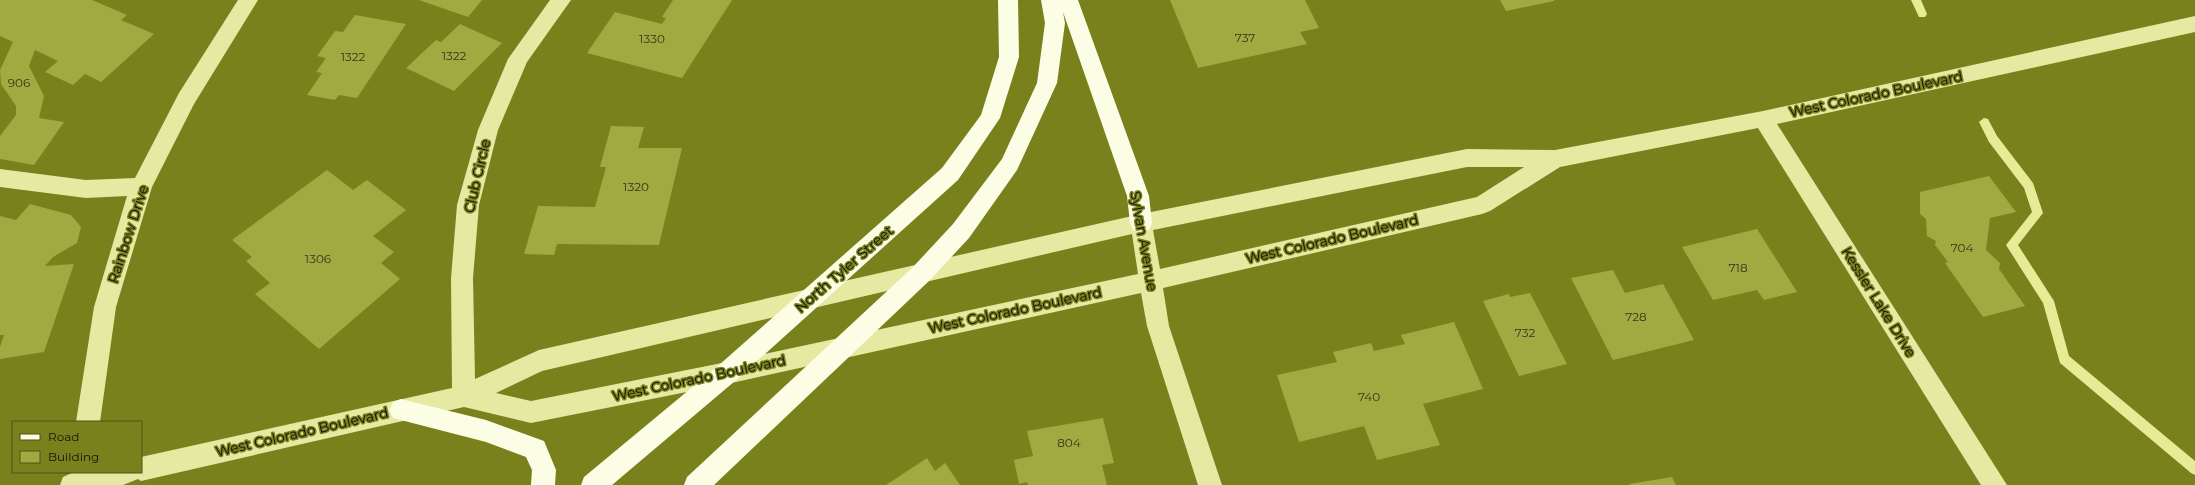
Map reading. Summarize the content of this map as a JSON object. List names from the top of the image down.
{
  "streets": {
    "main road": ["Sylvan Avenue", "North Tyler Street"],
    "street": [
      "West Colorado Boulevard",
      "Club Circle",
      "Rainbow Drive",
      "Kessler Lake Drive"
    ]
  },
  "crossings": [
    ["West Colorado Boulevard", "Club Circle"],
    ["West Colorado Boulevard", "Sylvan Avenue"],
    ["West Colorado Boulevard", "North Tyler Street"],
    ["West Colorado Boulevard", "Kessler Lake Drive"]
  ],
  "house_numbers": [
    "737",
    "1330",
    "1322",
    "1322",
    "906",
    "1320",
    "704",
    "1306",
    "718",
    "728",
    "732",
    "740",
    "804"
  ],
  "legend": ["Road", "Building"]
}
